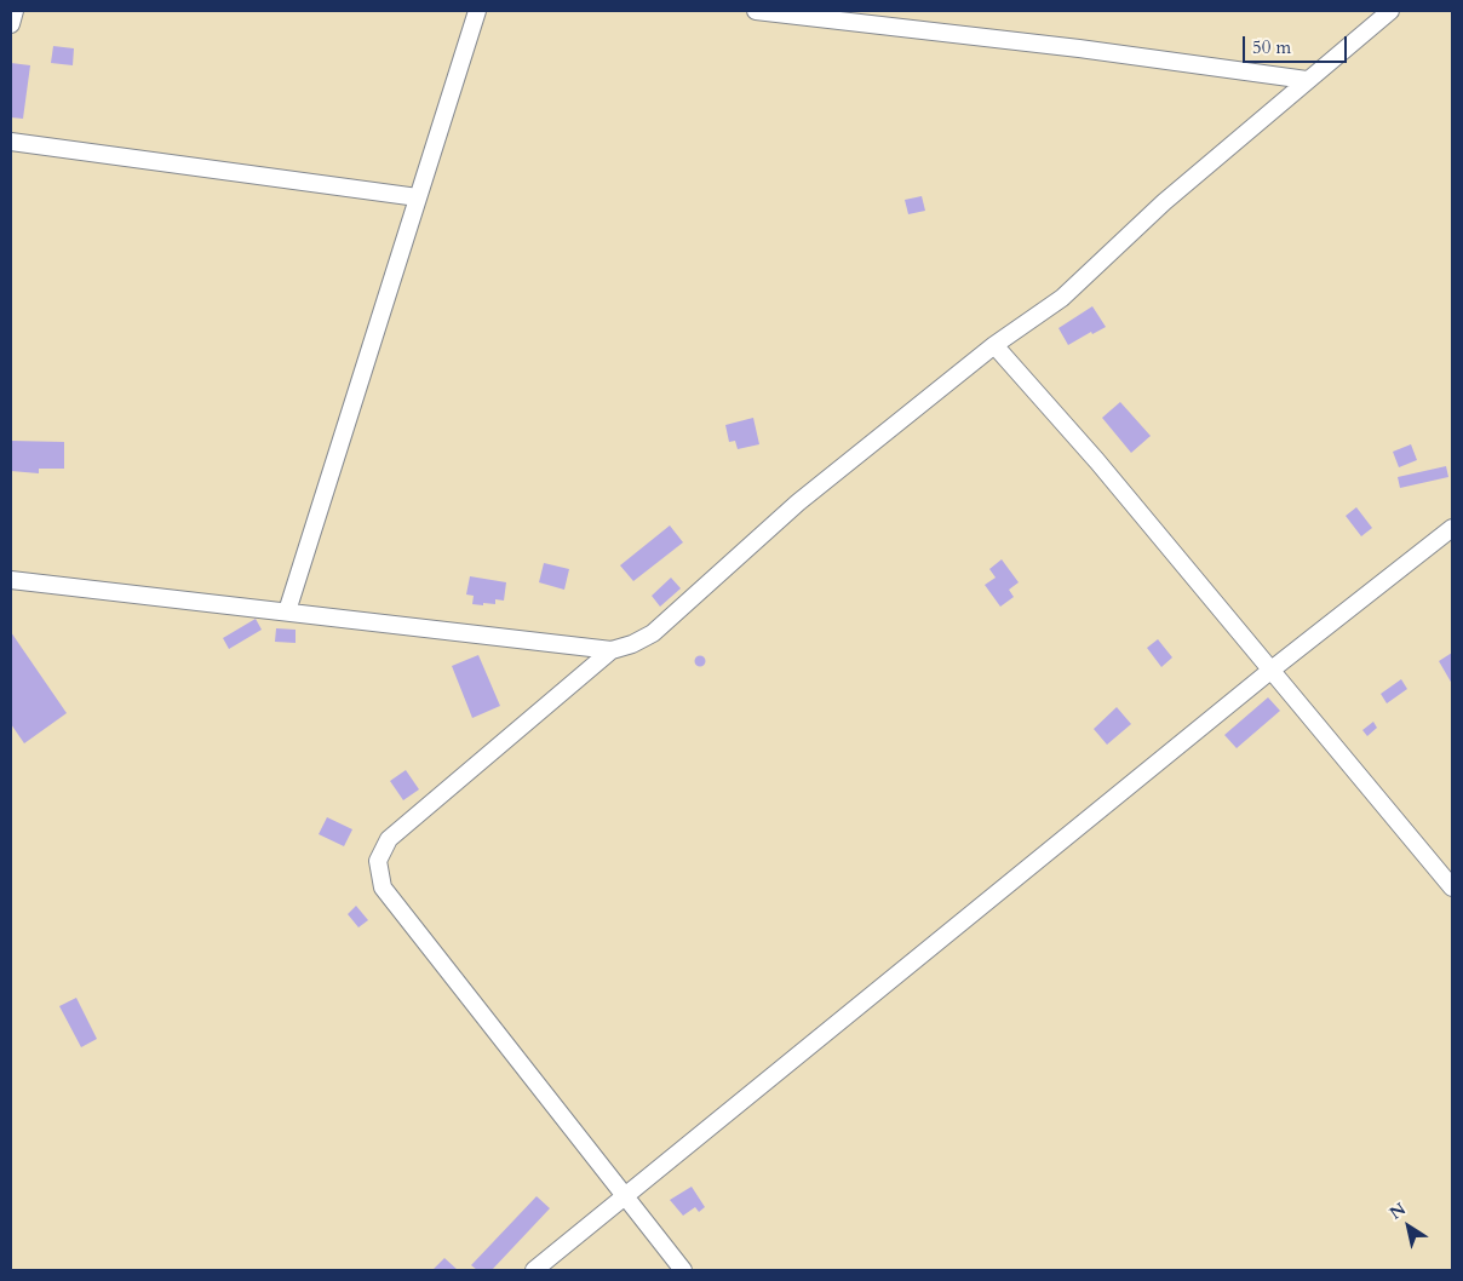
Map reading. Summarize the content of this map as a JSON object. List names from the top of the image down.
{
  "scale_bar": "50 m",
  "north": "top left"
}
